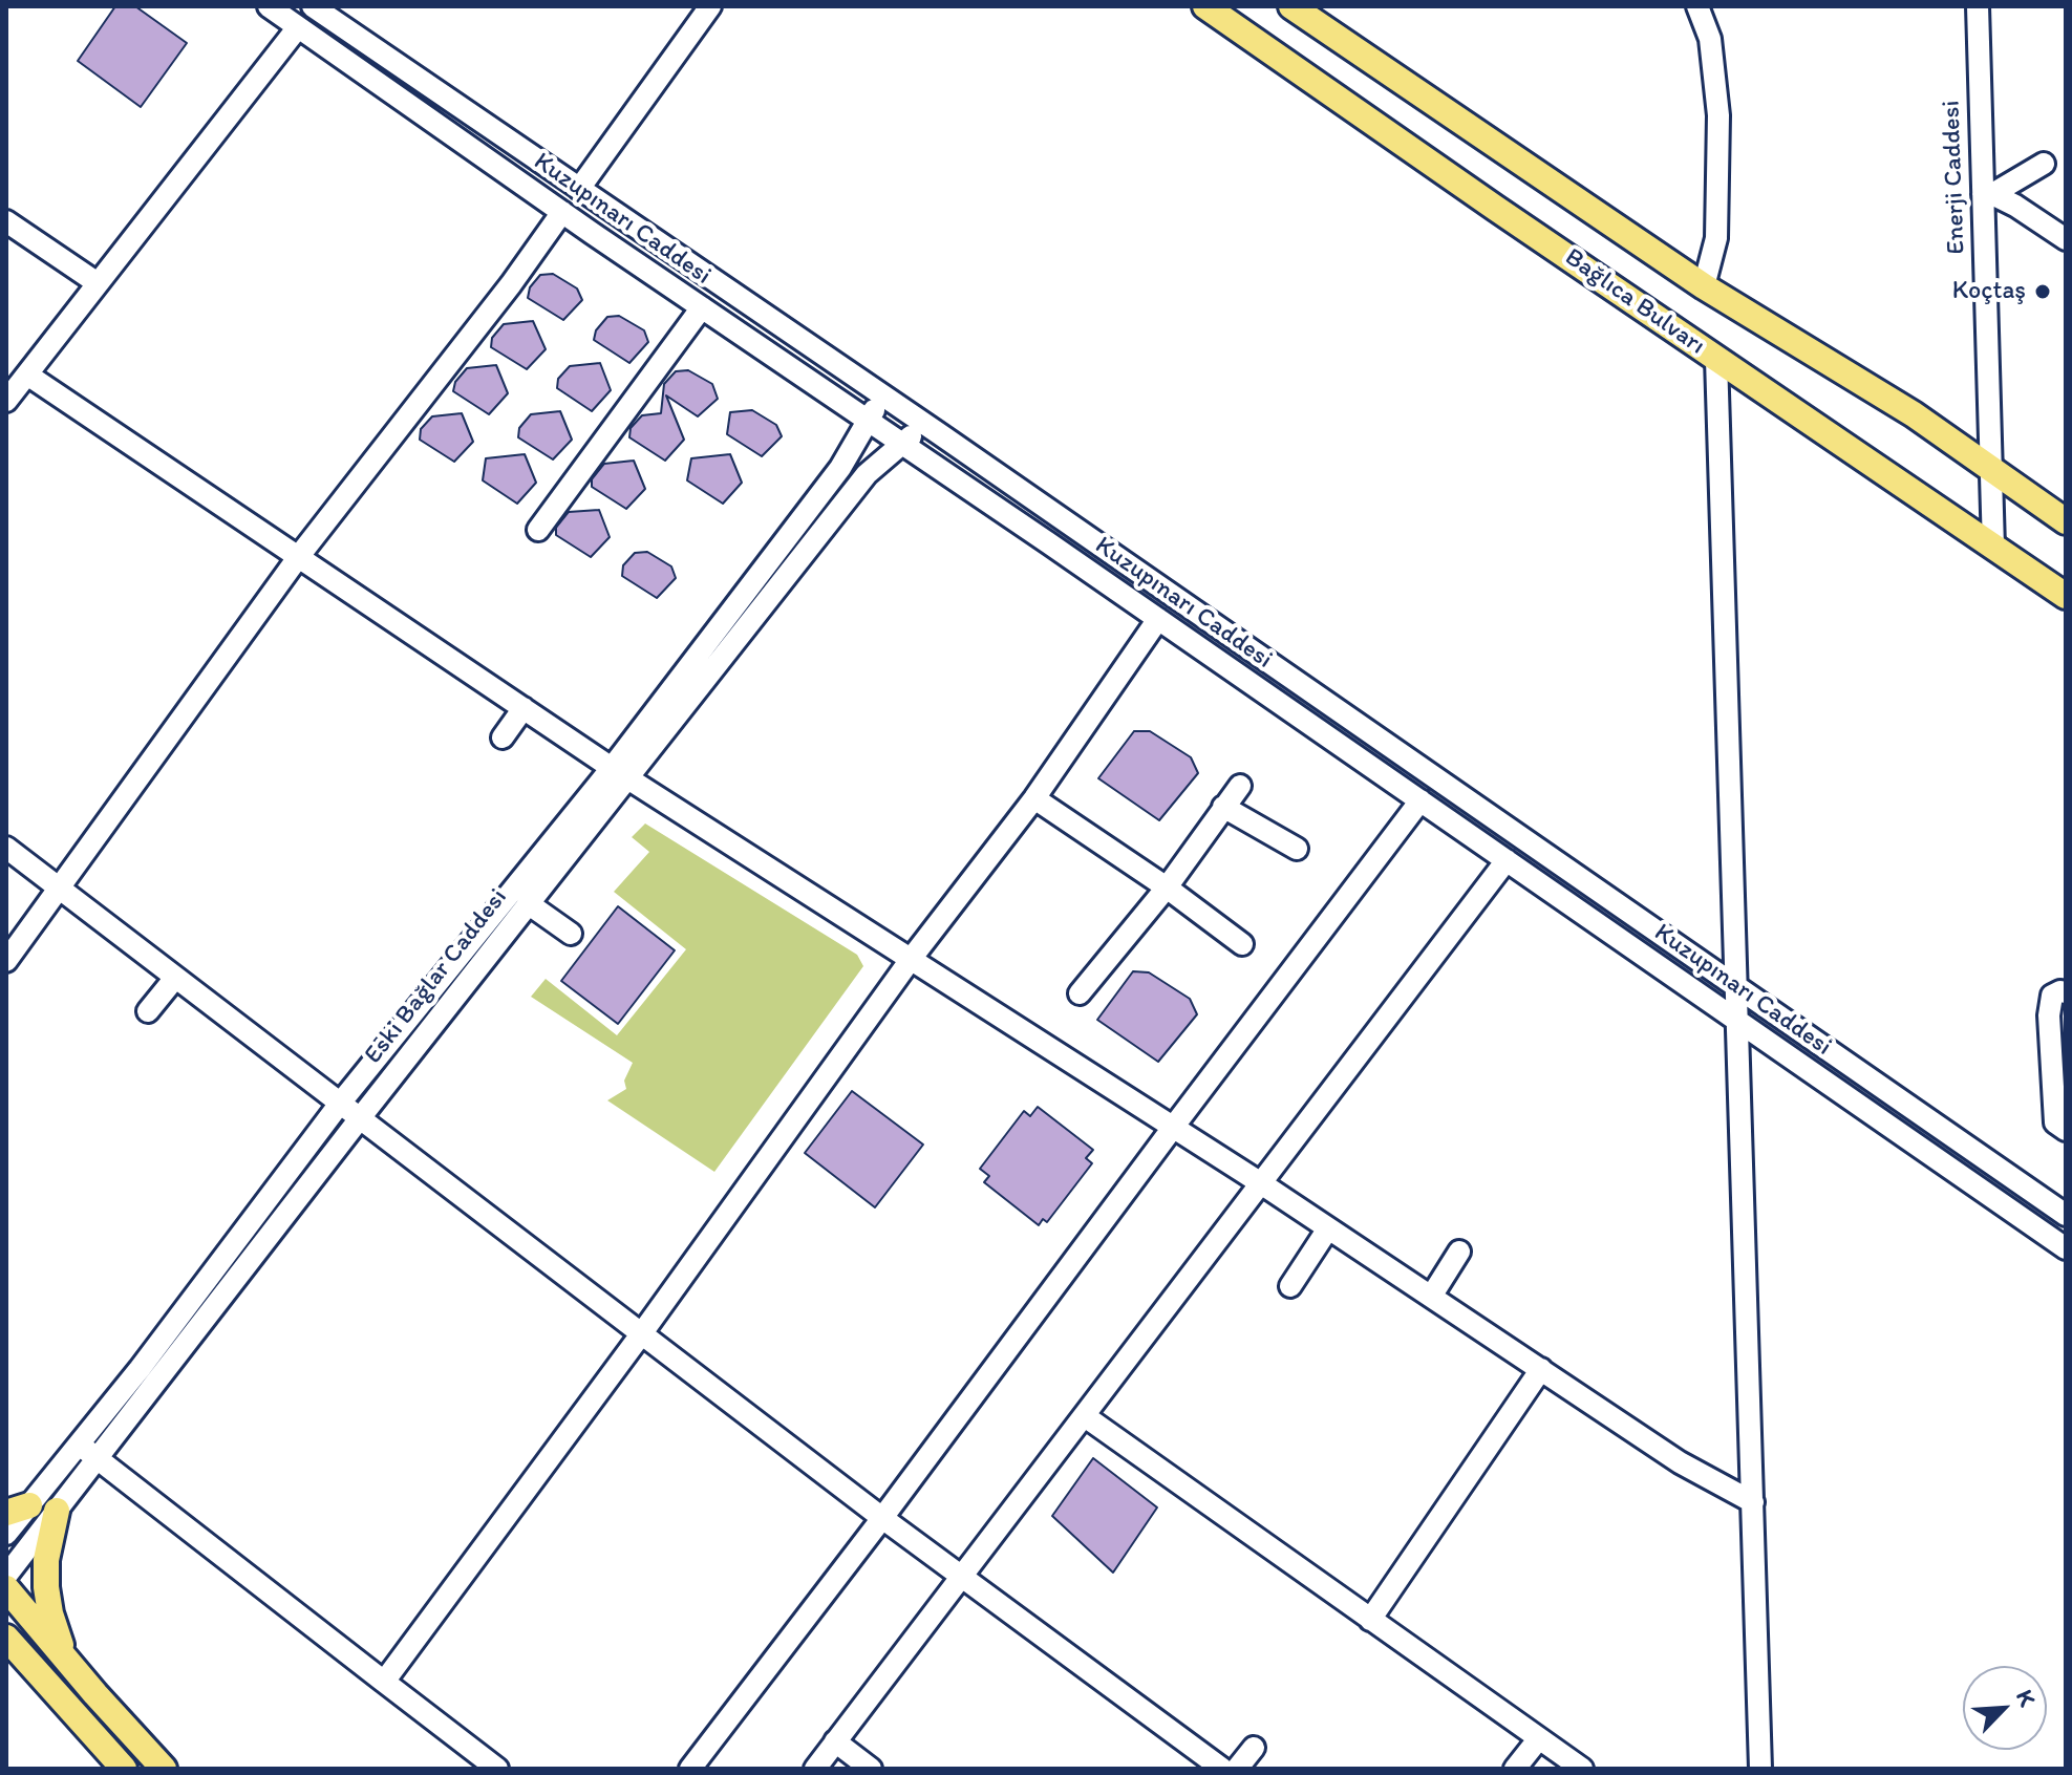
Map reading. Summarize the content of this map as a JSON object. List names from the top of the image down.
{
  "streets": {
    "main road": ["Bağlıca Bulvarı"],
    "street": ["Enerji Caddesi", "Kuzupınarı Caddesi", "Eski Bağlar Caddesi"]
  },
  "crossings": [
    ["Enerji Caddesi", "Bağlıca Bulvarı"],
    ["Kuzupınarı Caddesi", "Eski Bağlar Caddesi"]
  ],
  "places": ["Koçtaş"],
  "north": "top right"
}
